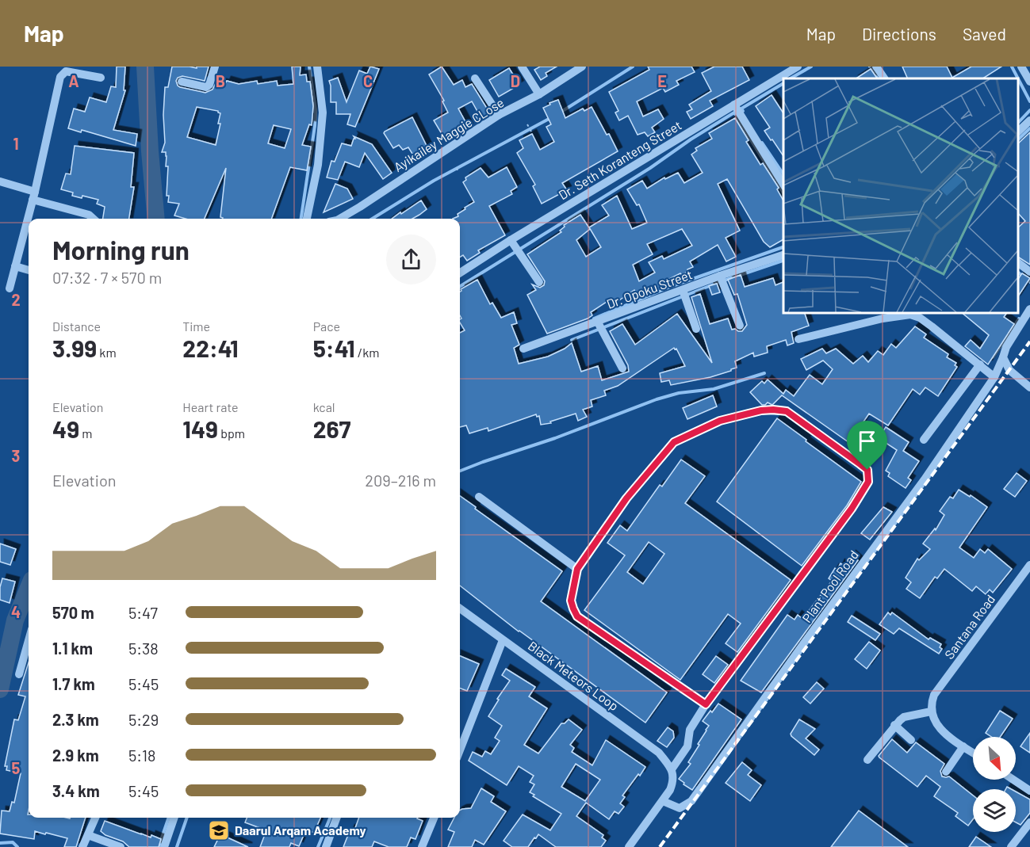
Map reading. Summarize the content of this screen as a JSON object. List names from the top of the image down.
{
  "streets": {
    "street": [
      "Ayikailey Maggie CLose",
      "Dr. Seth Koranteng Street",
      "Dr. Opoku Street",
      "Plant Pool Road",
      "Santana Road",
      "Black Meteors Loop"
    ]
  },
  "places": {
    "school or university": ["Daarul Arqam Academy"]
  },
  "north": "bottom right",
  "page": {
    "header": "Map",
    "nav": ["Map", "Directions", "Saved"],
    "heading": ["Morning run", "07:32 · 7 × 570 m"],
    "stats": [
      ["Distance", "3.99 km"],
      ["Time", "22:41"],
      ["Pace", "5:41 /km"],
      ["Elevation", "49 m"],
      ["Heart rate", "149 bpm"],
      ["kcal", "267"]
    ],
    "chart": ["Elevation", "209–216 m"],
    "list": [
      {
        "name": "570 m",
        "note": "5:47"
      },
      {
        "name": "1.1 km",
        "note": "5:38"
      },
      {
        "name": "1.7 km",
        "note": "5:45"
      },
      {
        "name": "2.3 km",
        "note": "5:29"
      },
      {
        "name": "2.9 km",
        "note": "5:18"
      },
      {
        "name": "3.4 km",
        "note": "5:45"
      }
    ]
  },
  "grid": {
    "columns": [
      "A",
      "B",
      "C",
      "D",
      "E"
    ],
    "rows": [
      "1",
      "2",
      "3",
      "4",
      "5"
    ]
  }
}
